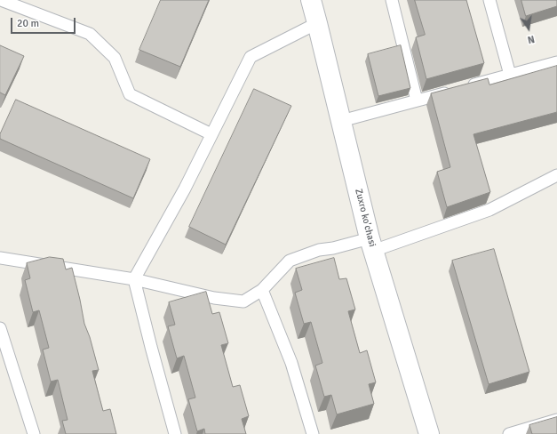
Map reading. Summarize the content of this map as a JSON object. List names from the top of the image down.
{
  "streets": {
    "street": ["Zuxro ko'chasi"]
  },
  "scale_bar": "20 m",
  "north": "bottom"
}
